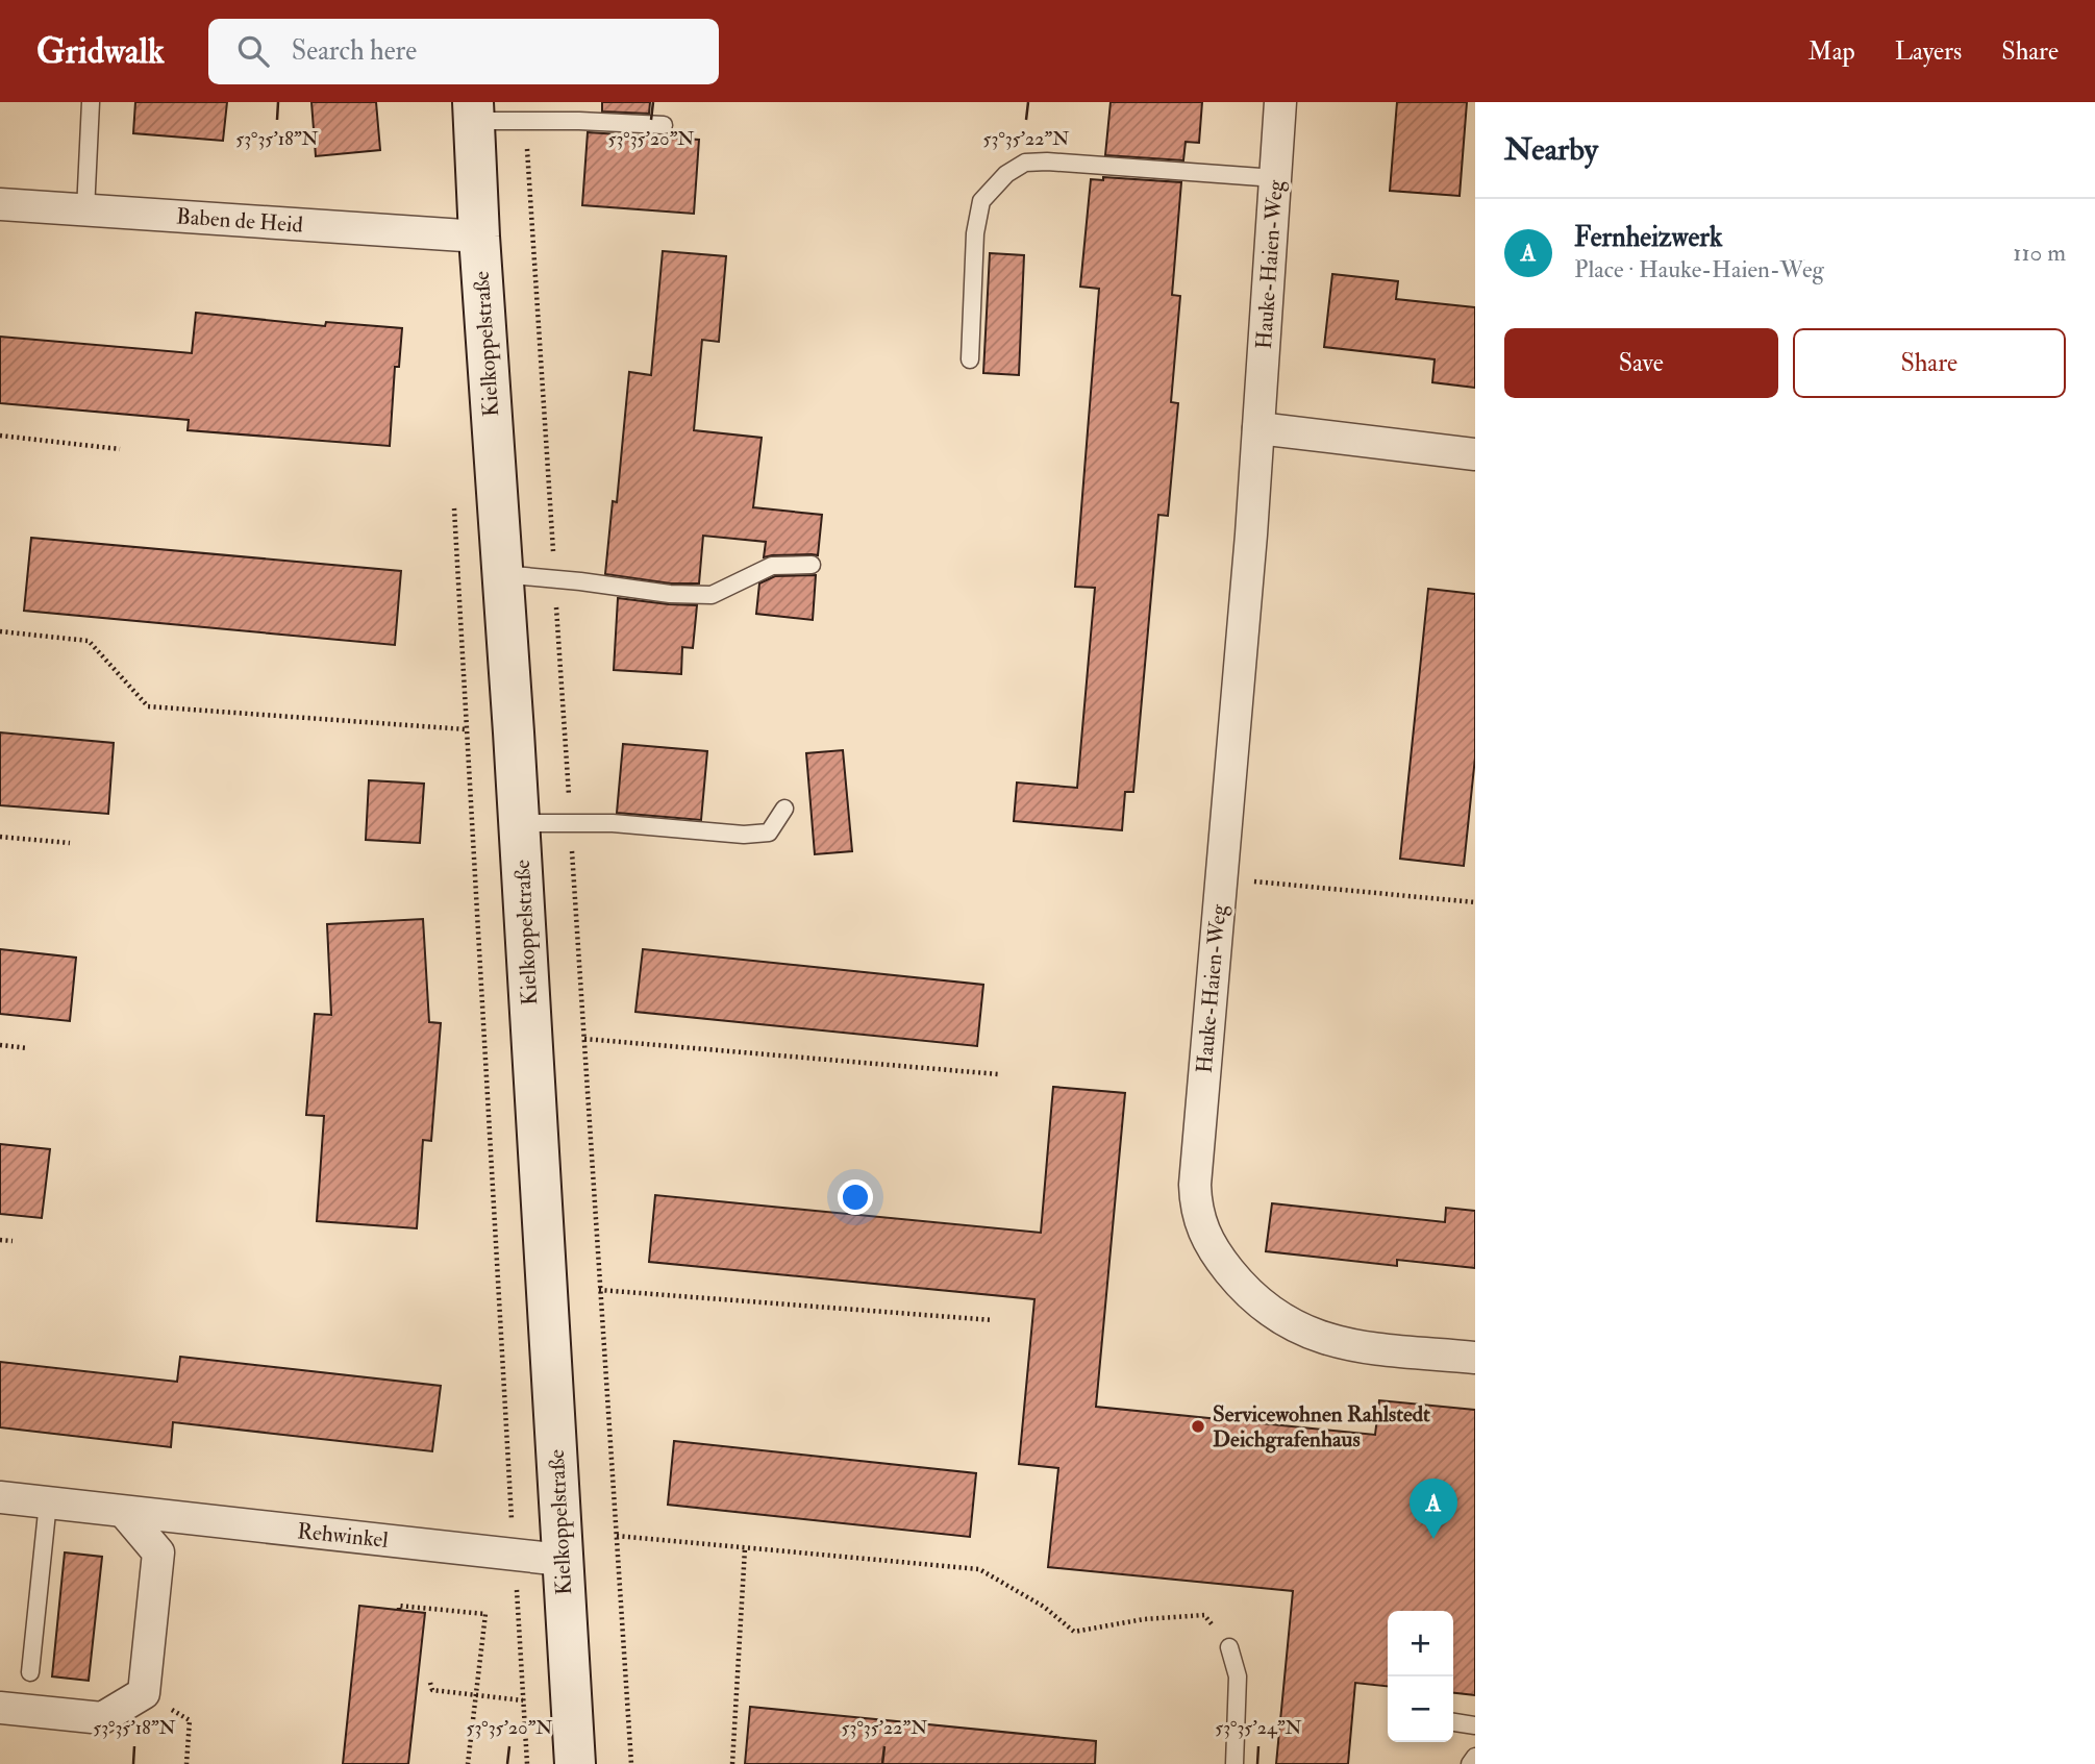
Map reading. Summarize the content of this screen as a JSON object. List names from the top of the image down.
{
  "streets": {
    "street": [
      "Baben de Heid",
      "Hauke-Haien-Weg",
      "Kielkoppelstraße",
      "Rehwinkel"
    ]
  },
  "crossings": [
    ["Baben de Heid", "Kielkoppelstraße"],
    ["Kielkoppelstraße", "Rehwinkel"]
  ],
  "places": ["Servicewohnen Rahlstedt Deichgrafenhaus"],
  "page": {
    "header": "Gridwalk",
    "search": "Search here",
    "nav": ["Map", "Layers", "Share"],
    "heading": "Nearby",
    "list": [
      {
        "mark": "A",
        "name": "Fernheizwerk",
        "note": "Place · Hauke-Haien-Weg",
        "value": "110 m"
      }
    ],
    "buttons": ["Save", "Share"],
    "pins": "A",
    "map_buttons": ["+", "−"]
  },
  "coordinates": [
    "53°35'18\"N",
    "53°35'20\"N",
    "53°35'22\"N",
    "53°35'24\"N"
  ]
}
